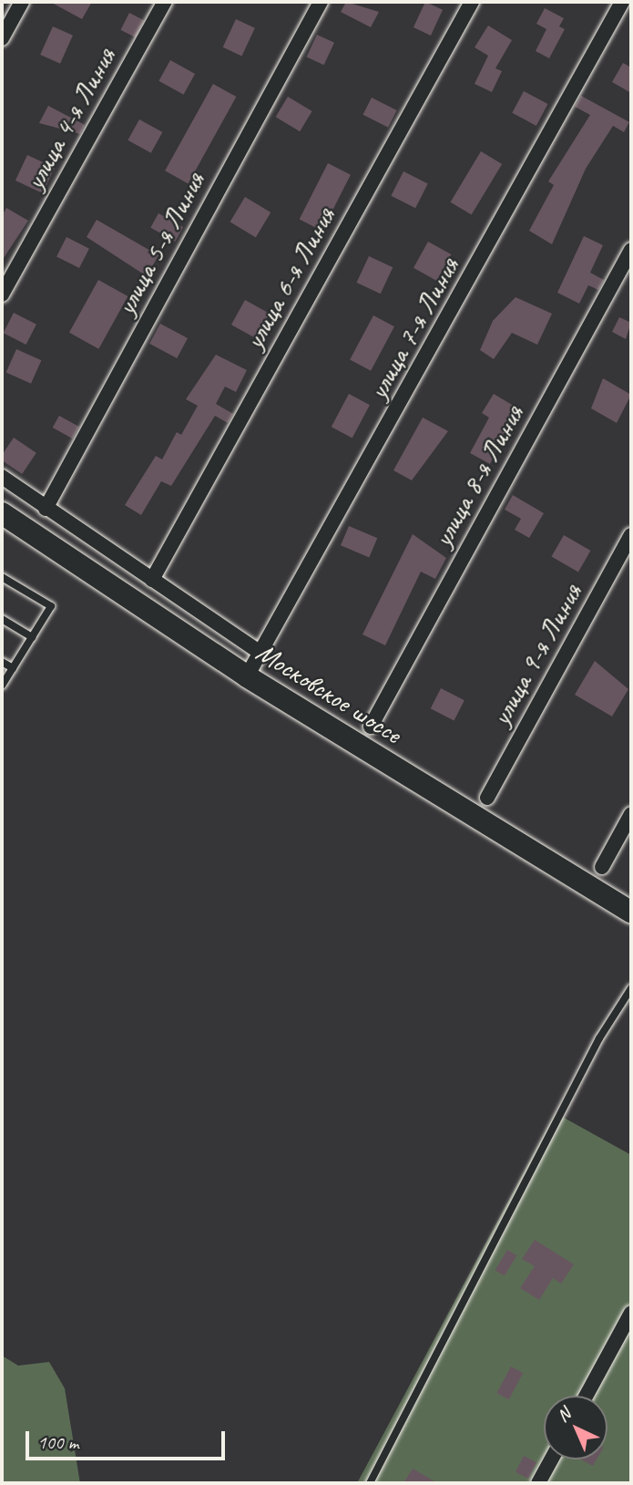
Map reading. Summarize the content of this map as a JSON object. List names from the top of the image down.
{
  "streets": {
    "highway": ["Московское шоссе"],
    "street": [
      "улица 4-я Линия",
      "улица 5-я Линия",
      "улица 6-я Линия",
      "улица 7-я Линия",
      "улица 8-я Линия",
      "улица 9-я Линия"
    ]
  },
  "crossings": [
    ["улица 7-я Линия", "Московское шоссе"]
  ],
  "scale_bar": "100 m",
  "north": "top left"
}
